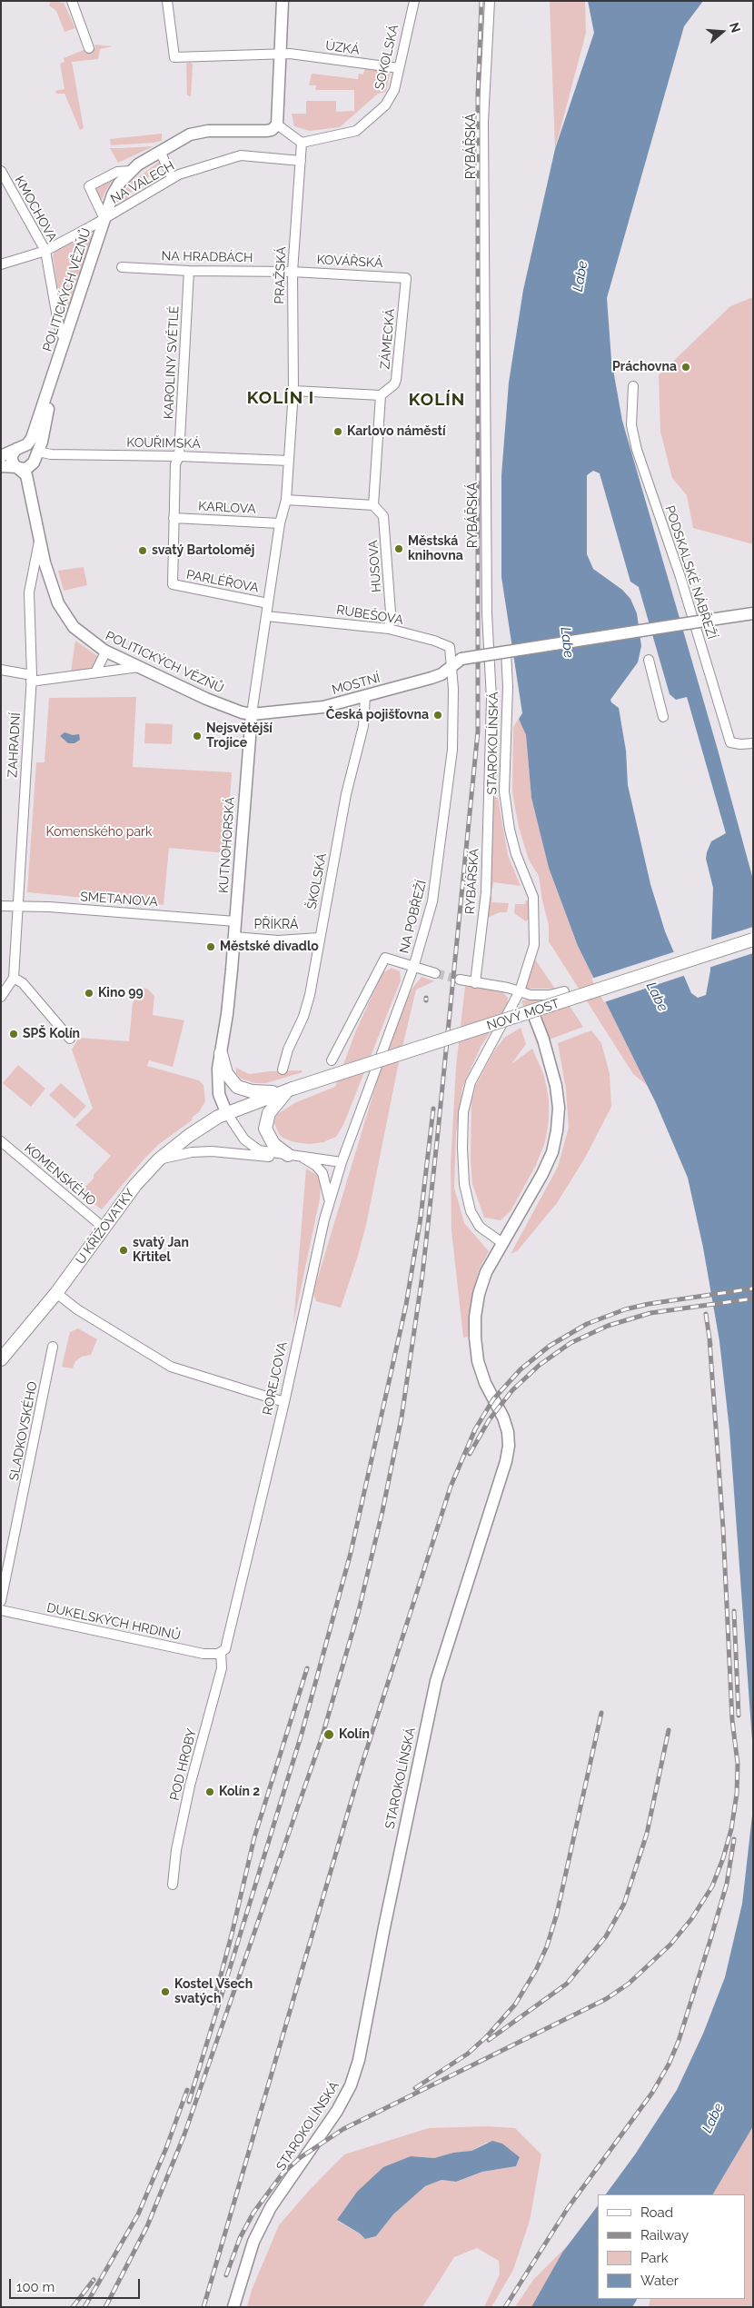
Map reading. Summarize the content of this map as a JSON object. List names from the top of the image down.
{
  "streets": {
    "main road": ["NOVÝ MOST", "U KŘIŽOVATKY"],
    "street": [
      "ÚZKÁ",
      "SOKOLSKÁ",
      "RYBÁŘSKÁ",
      "NA VALECH",
      "KMOCHOVA",
      "NA HRADBÁCH",
      "KOVÁŘSKÁ",
      "PRAŽSKÁ",
      "POLITICKÝCH VĚZŇŮ",
      "ZÁMECKÁ",
      "KAROLINY SVĚTLÉ",
      "KOUŘIMSKÁ",
      "KARLOVA",
      "HUSOVA",
      "PODSKALSKÉ NÁBŘEŽÍ",
      "PARLÉŘOVA",
      "RUBEŠOVA",
      "MOSTNÍ",
      "STAROKOLÍNSKÁ",
      "ZAHRADNÍ",
      "KUTNOHORSKÁ",
      "ŠKOLSKÁ",
      "SMETANOVA",
      "NA POBŘEŽÍ",
      "PŘÍKRÁ",
      "KOMENSKÉHO",
      "ROREJCOVA",
      "SLADKOVSKÉHO",
      "DUKELSKÝCH HRDINŮ",
      "POD HROBY"
    ]
  },
  "crossings": [
    ["ÚZKÁ", "SOKOLSKÁ"],
    ["SOKOLSKÁ", "PRAŽSKÁ"],
    ["NA VALECH", "PRAŽSKÁ"],
    ["NA VALECH", "POLITICKÝCH VĚZŇŮ"],
    ["KMOCHOVA", "POLITICKÝCH VĚZŇŮ"],
    ["NA HRADBÁCH", "KOVÁŘSKÁ"],
    ["NA HRADBÁCH", "PRAŽSKÁ"],
    ["NA HRADBÁCH", "KAROLINY SVĚTLÉ"],
    ["KOVÁŘSKÁ", "PRAŽSKÁ"],
    ["KOVÁŘSKÁ", "ZÁMECKÁ"],
    ["POLITICKÝCH VĚZŇŮ", "KOUŘIMSKÁ"],
    ["POLITICKÝCH VĚZŇŮ", "MOSTNÍ"],
    ["POLITICKÝCH VĚZŇŮ", "ZAHRADNÍ"],
    ["POLITICKÝCH VĚZŇŮ", "KUTNOHORSKÁ"],
    ["KAROLINY SVĚTLÉ", "KOUŘIMSKÁ"],
    ["KAROLINY SVĚTLÉ", "KARLOVA"],
    ["KAROLINY SVĚTLÉ", "PARLÉŘOVA"],
    ["KARLOVA", "KUTNOHORSKÁ"],
    ["HUSOVA", "RUBEŠOVA"],
    ["PARLÉŘOVA", "KUTNOHORSKÁ"],
    ["RUBEŠOVA", "MOSTNÍ"],
    ["RUBEŠOVA", "KUTNOHORSKÁ"],
    ["RUBEŠOVA", "NA POBŘEŽÍ"],
    ["MOSTNÍ", "KUTNOHORSKÁ"],
    ["MOSTNÍ", "ŠKOLSKÁ"],
    ["MOSTNÍ", "NA POBŘEŽÍ"],
    ["STAROKOLÍNSKÁ", "NOVÝ MOST"],
    ["ZAHRADNÍ", "SMETANOVA"],
    ["KUTNOHORSKÁ", "SMETANOVA"],
    ["KUTNOHORSKÁ", "PŘÍKRÁ"],
    ["KUTNOHORSKÁ", "U KŘIŽOVATKY"],
    ["ŠKOLSKÁ", "PŘÍKRÁ"],
    ["NA POBŘEŽÍ", "ROREJCOVA"],
    ["NOVÝ MOST", "U KŘIŽOVATKY"],
    ["KOMENSKÉHO", "U KŘIŽOVATKY"],
    ["ROREJCOVA", "DUKELSKÝCH HRDINŮ"],
    ["ROREJCOVA", "POD HROBY"],
    ["DUKELSKÝCH HRDINŮ", "POD HROBY"]
  ],
  "districts": ["KOLÍN I", "KOLÍN"],
  "water": ["Labe"],
  "parks": ["Komenského park"],
  "places": [
    "Práchovna",
    "Karlovo náměstí",
    "Městská knihovna",
    "svatý Bartoloměj",
    "Česká pojišťovna",
    "Nejsvětější Trojice",
    "Městské divadlo",
    "Kino 99",
    "SPŠ Kolín",
    "svatý Jan Křtitel",
    "Kolín",
    "Kolín 2",
    "Kostel Všech svatých"
  ],
  "legend": [
    "Road",
    "Railway",
    "Park",
    "Water"
  ],
  "scale_bar": "100 m",
  "north": "right"
}
